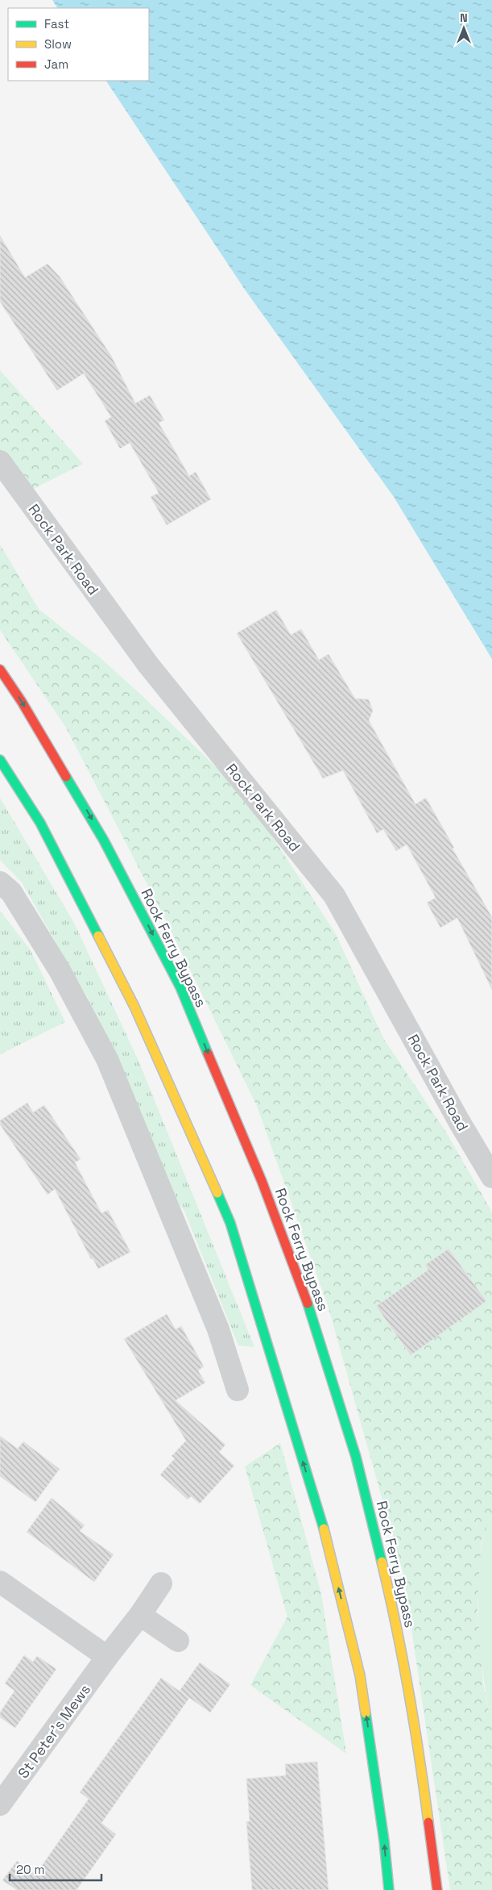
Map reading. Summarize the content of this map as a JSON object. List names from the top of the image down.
{
  "streets": {
    "highway": ["Rock Ferry Bypass"],
    "street": ["Rock Park Road", "St Peter's Mews"]
  },
  "legend": ["Fast", "Slow", "Jam"],
  "scale_bar": "20 m",
  "north": "top"
}
